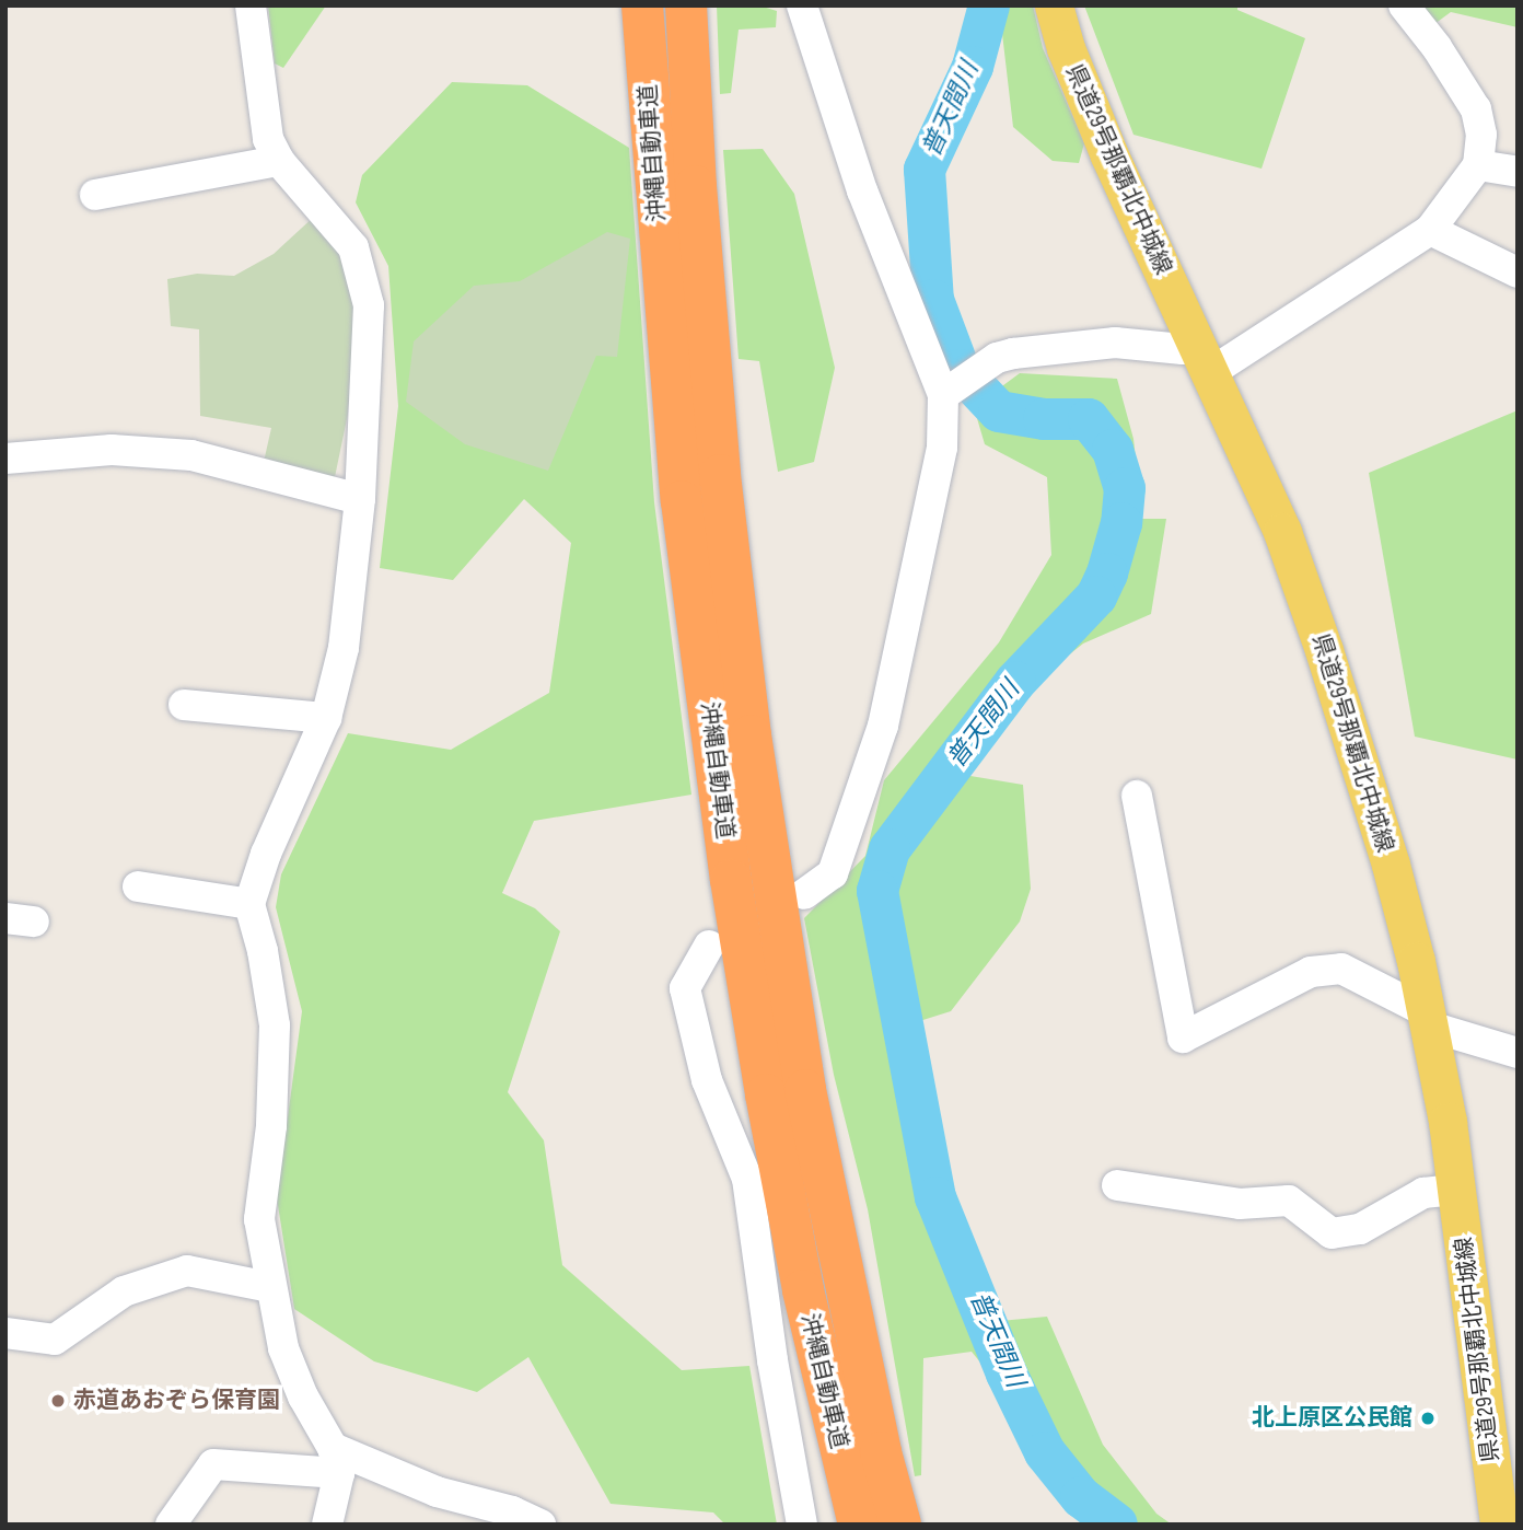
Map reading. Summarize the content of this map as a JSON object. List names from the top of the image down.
{
  "streets": {
    "highway": ["沖縄自動車道"],
    "main road": ["県道29号那覇北中城線"]
  },
  "water": ["普天間川"],
  "places": ["赤道あおぞら保育園", "北上原区公民館"]
}
